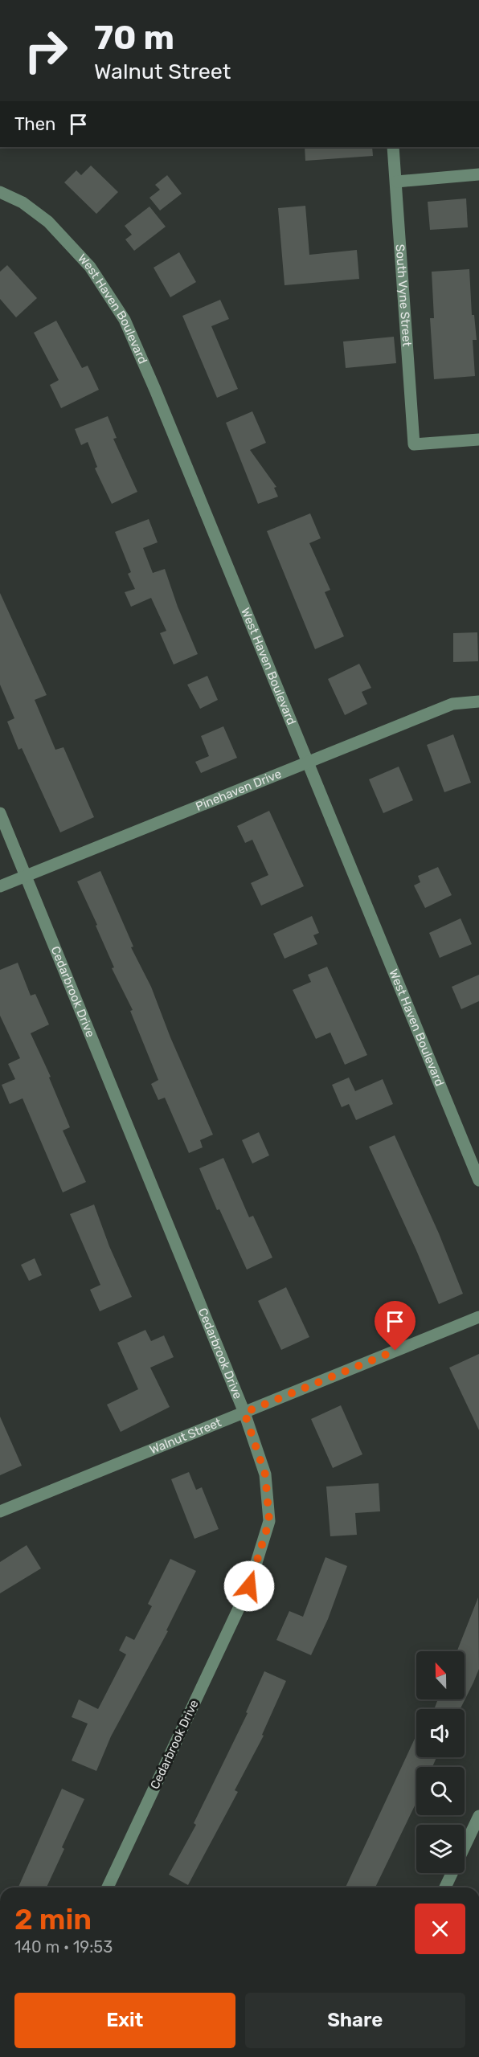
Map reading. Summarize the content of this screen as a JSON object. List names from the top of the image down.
{
  "streets": {
    "street": [
      "South Vyne Street",
      "West Haven Boulevard",
      "Pinehaven Drive",
      "Cedarbrook Drive",
      "Walnut Street"
    ]
  },
  "crossings": [
    ["West Haven Boulevard", "Pinehaven Drive"],
    ["Pinehaven Drive", "Cedarbrook Drive"],
    ["Cedarbrook Drive", "Walnut Street"]
  ],
  "north": "top",
  "page": {
    "turn": ["70 m", "Walnut Street"],
    "then": "Then",
    "heading": ["2 min", "140 m · 19:53"],
    "buttons": ["Exit", "Share"]
  }
}
